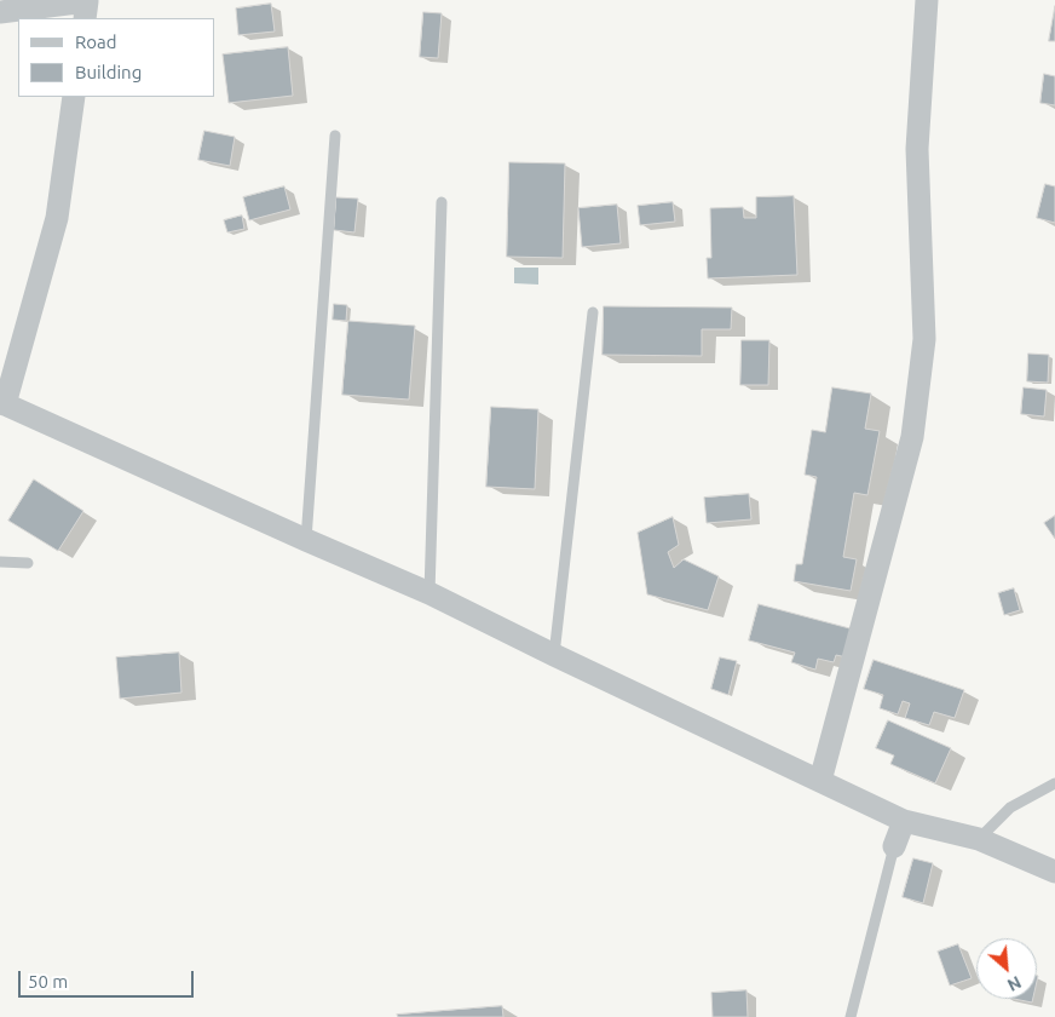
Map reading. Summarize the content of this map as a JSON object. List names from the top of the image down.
{
  "legend": ["Road", "Building"],
  "scale_bar": "50 m",
  "north": "bottom right"
}
